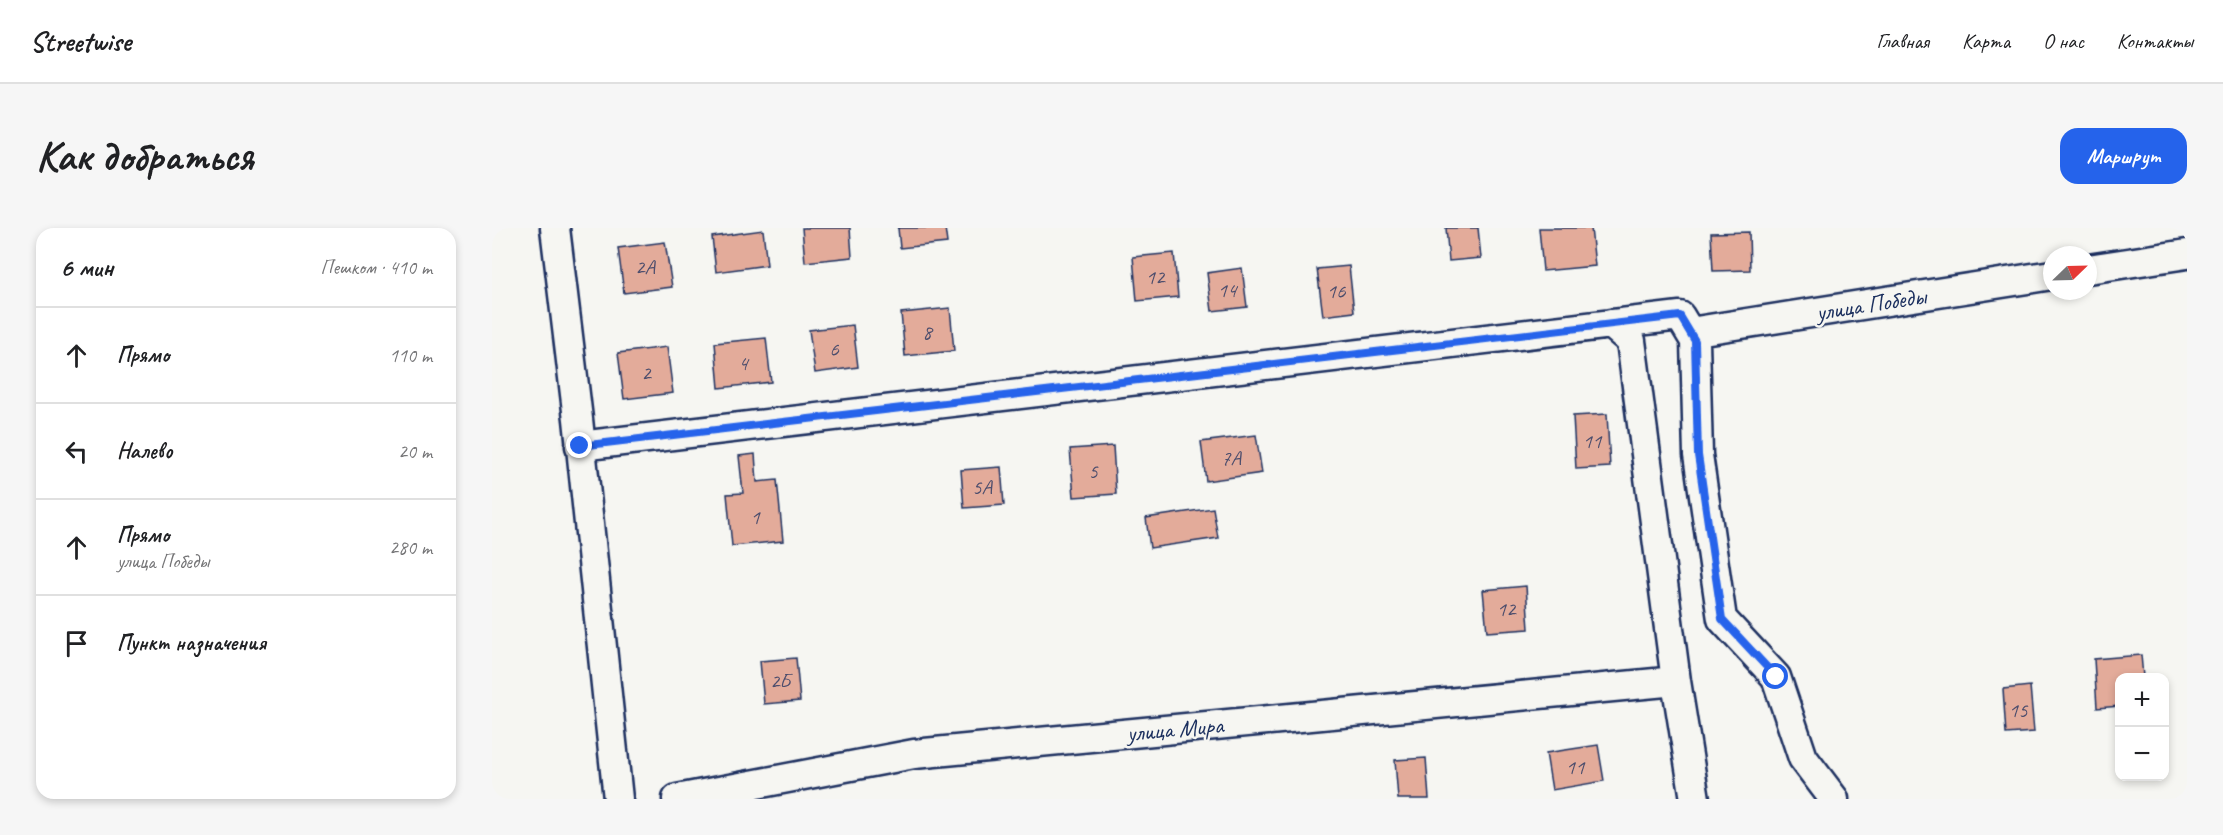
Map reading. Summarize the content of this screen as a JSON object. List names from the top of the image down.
{
  "streets": {
    "street": ["улица Победы", "улица Мира"]
  },
  "house_numbers": [
    "2А",
    "12",
    "14",
    "16",
    "8",
    "6",
    "4",
    "2",
    "11",
    "7А",
    "5",
    "5А",
    "1",
    "12",
    "2Б",
    "15",
    "11"
  ],
  "north": "top right",
  "page": {
    "header": "Streetwise",
    "nav": [
      "Главная",
      "Карта",
      "О нас",
      "Контакты"
    ],
    "buttons": "Маршрут",
    "title": "Как добраться",
    "heading": ["6 мин", "Пешком · 410 m"],
    "list": [
      ["Прямо", "110 m"],
      ["Налево", "20 m"],
      ["Прямо", "улица Победы", "280 m"],
      "Пункт назначения"
    ],
    "map_buttons": ["+", "−"]
  }
}
